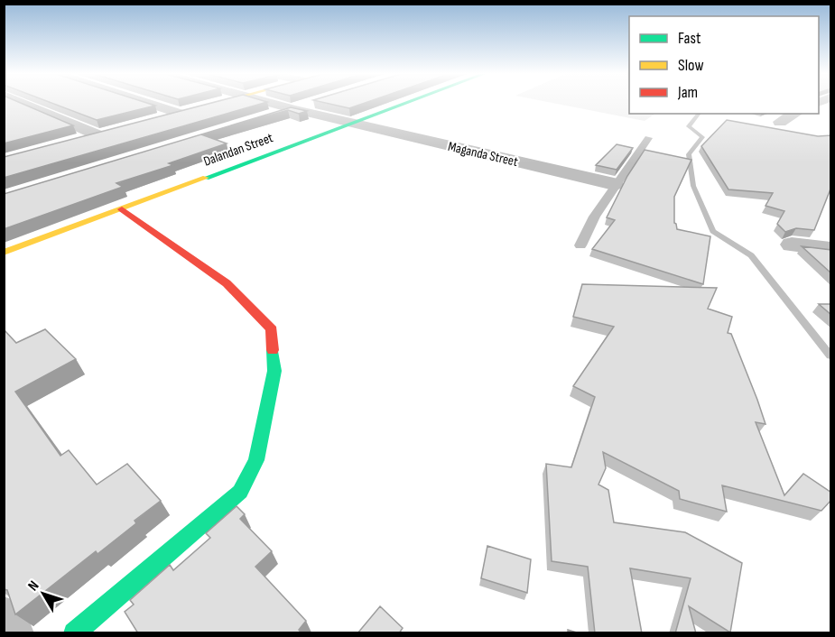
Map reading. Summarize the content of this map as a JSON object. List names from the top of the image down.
{
  "streets": {
    "street": ["Dalandan Street", "Maganda Street"]
  },
  "crossings": [
    ["Dalandan Street", "Maganda Street"]
  ],
  "legend": ["Fast", "Slow", "Jam"],
  "north": "top left"
}
